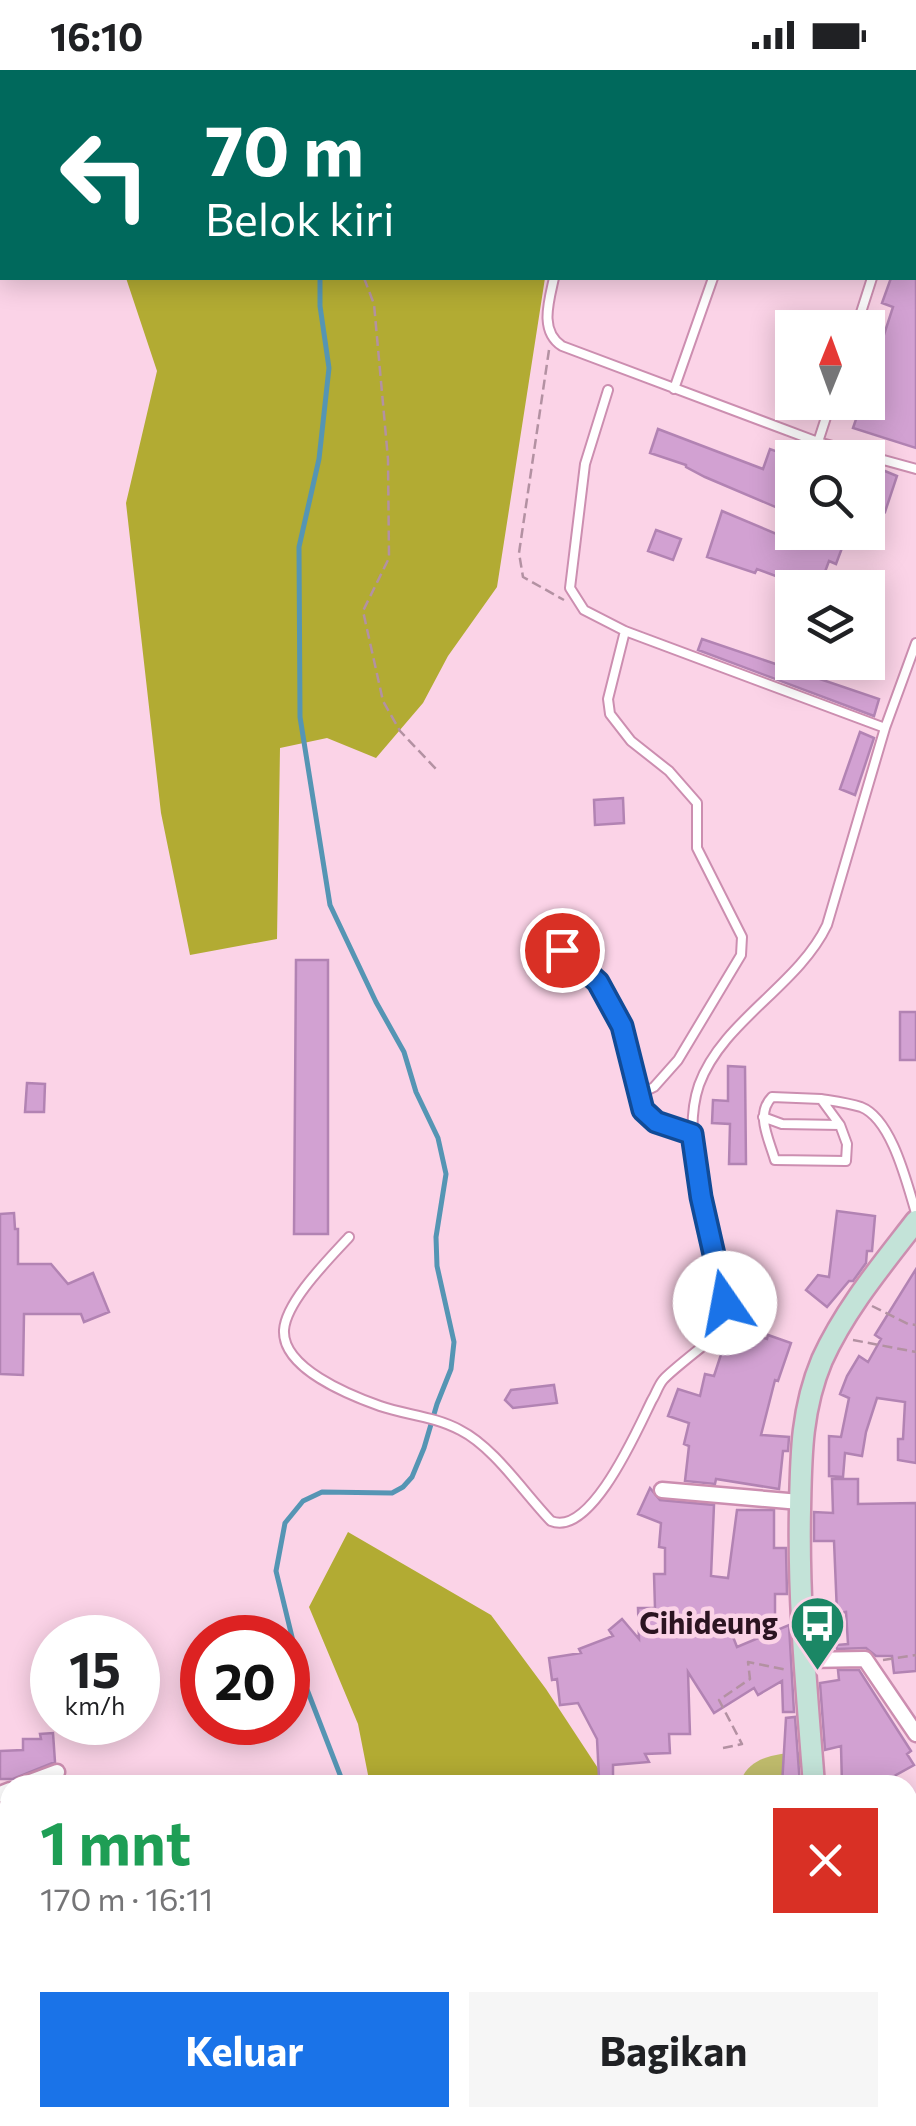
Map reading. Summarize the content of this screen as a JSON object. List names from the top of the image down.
{
  "places": {
    "bus stop": ["Cihideung"]
  },
  "north": "top",
  "page": {
    "status": "16:10",
    "turn": ["70 m", "Belok kiri"],
    "speed": "15 km/h",
    "limit": "20",
    "heading": ["1 mnt", "170 m · 16:11"],
    "buttons": ["Keluar", "Bagikan"]
  }
}
